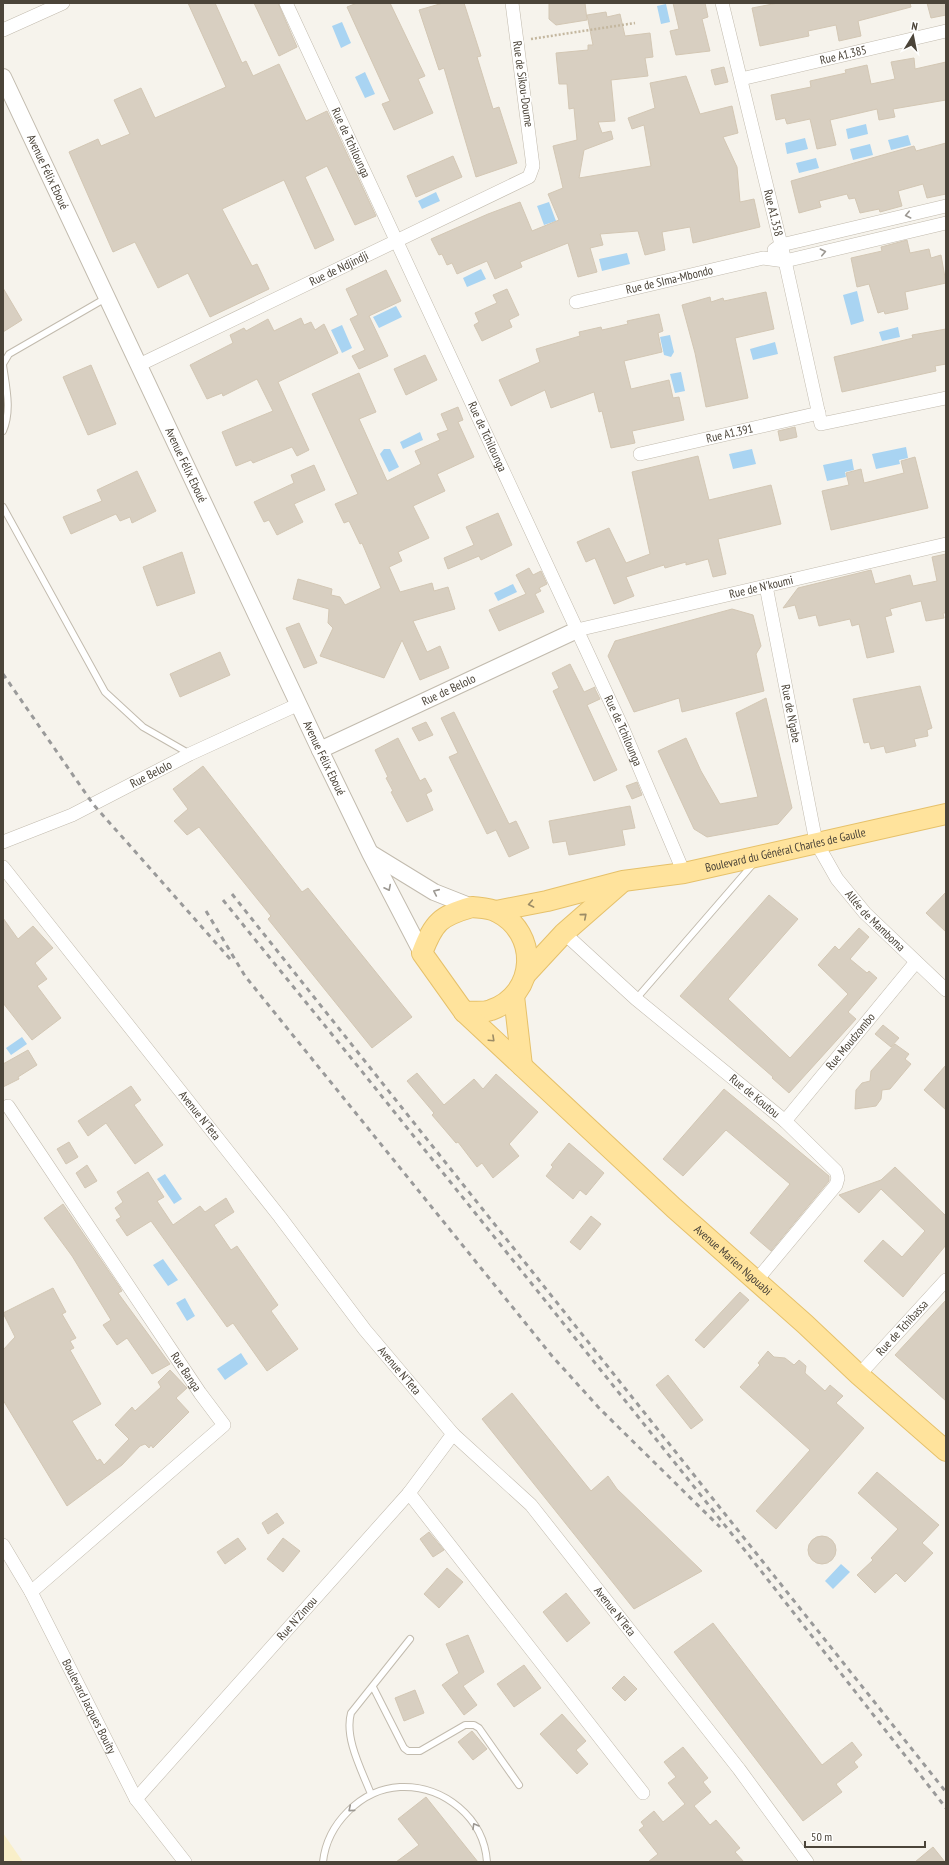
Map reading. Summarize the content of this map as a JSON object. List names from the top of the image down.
{
  "streets": {
    "main road": ["Boulevard du Général Charles de Gaulle", "Avenue Marien Ngouabi"],
    "street": [
      "Rue A1.385",
      "Rue de Sikou-Doume",
      "Rue de Tchilounga",
      "Avenue Félix Eboué",
      "Rue A1.358",
      "Rue de Ndjindji",
      "Rue de SIma-Mbondo",
      "Rue A1.391",
      "Rue de N'koumi",
      "Rue de Belolo",
      "Rue de N'gabe",
      "Rue Belolo",
      "Allée de Mamboma",
      "Rue Moudzombo",
      "Rue de Koutou",
      "Avenue N'Teta",
      "Rue de Tchibassa",
      "Rue Banga",
      "Rue N'Zimou",
      "Boulevard Jacques Bouity"
    ]
  },
  "crossings": [
    ["Rue A1.385", "Rue A1.358"],
    ["Rue de Sikou-Doume", "Rue de Ndjindji"],
    ["Rue de Tchilounga", "Rue de Ndjindji"],
    ["Rue de Tchilounga", "Rue de N'koumi"],
    ["Rue de Tchilounga", "Rue de Belolo"],
    ["Rue de Tchilounga", "Boulevard du Général Charles de Gaulle"],
    ["Avenue Félix Eboué", "Rue de Ndjindji"],
    ["Avenue Félix Eboué", "Rue de Belolo"],
    ["Avenue Félix Eboué", "Rue Belolo"],
    ["Avenue Félix Eboué", "Boulevard du Général Charles de Gaulle"],
    ["Avenue Félix Eboué", "Avenue Marien Ngouabi"],
    ["Rue A1.358", "Rue de SIma-Mbondo"],
    ["Rue A1.358", "Rue A1.391"],
    ["Rue de N'koumi", "Rue de Belolo"],
    ["Rue de N'koumi", "Rue de N'gabe"],
    ["Rue de N'gabe", "Boulevard du Général Charles de Gaulle"],
    ["Rue de N'gabe", "Allée de Mamboma"],
    ["Boulevard du Général Charles de Gaulle", "Allée de Mamboma"],
    ["Boulevard du Général Charles de Gaulle", "Avenue Marien Ngouabi"],
    ["Allée de Mamboma", "Rue Moudzombo"],
    ["Rue Moudzombo", "Rue de Koutou"],
    ["Rue de Koutou", "Avenue Marien Ngouabi"],
    ["Avenue N'Teta", "Rue N'Zimou"],
    ["Avenue Marien Ngouabi", "Rue de Tchibassa"],
    ["Rue Banga", "Boulevard Jacques Bouity"],
    ["Rue N'Zimou", "Boulevard Jacques Bouity"]
  ],
  "scale_bar": "50 m",
  "north": "top"
}
